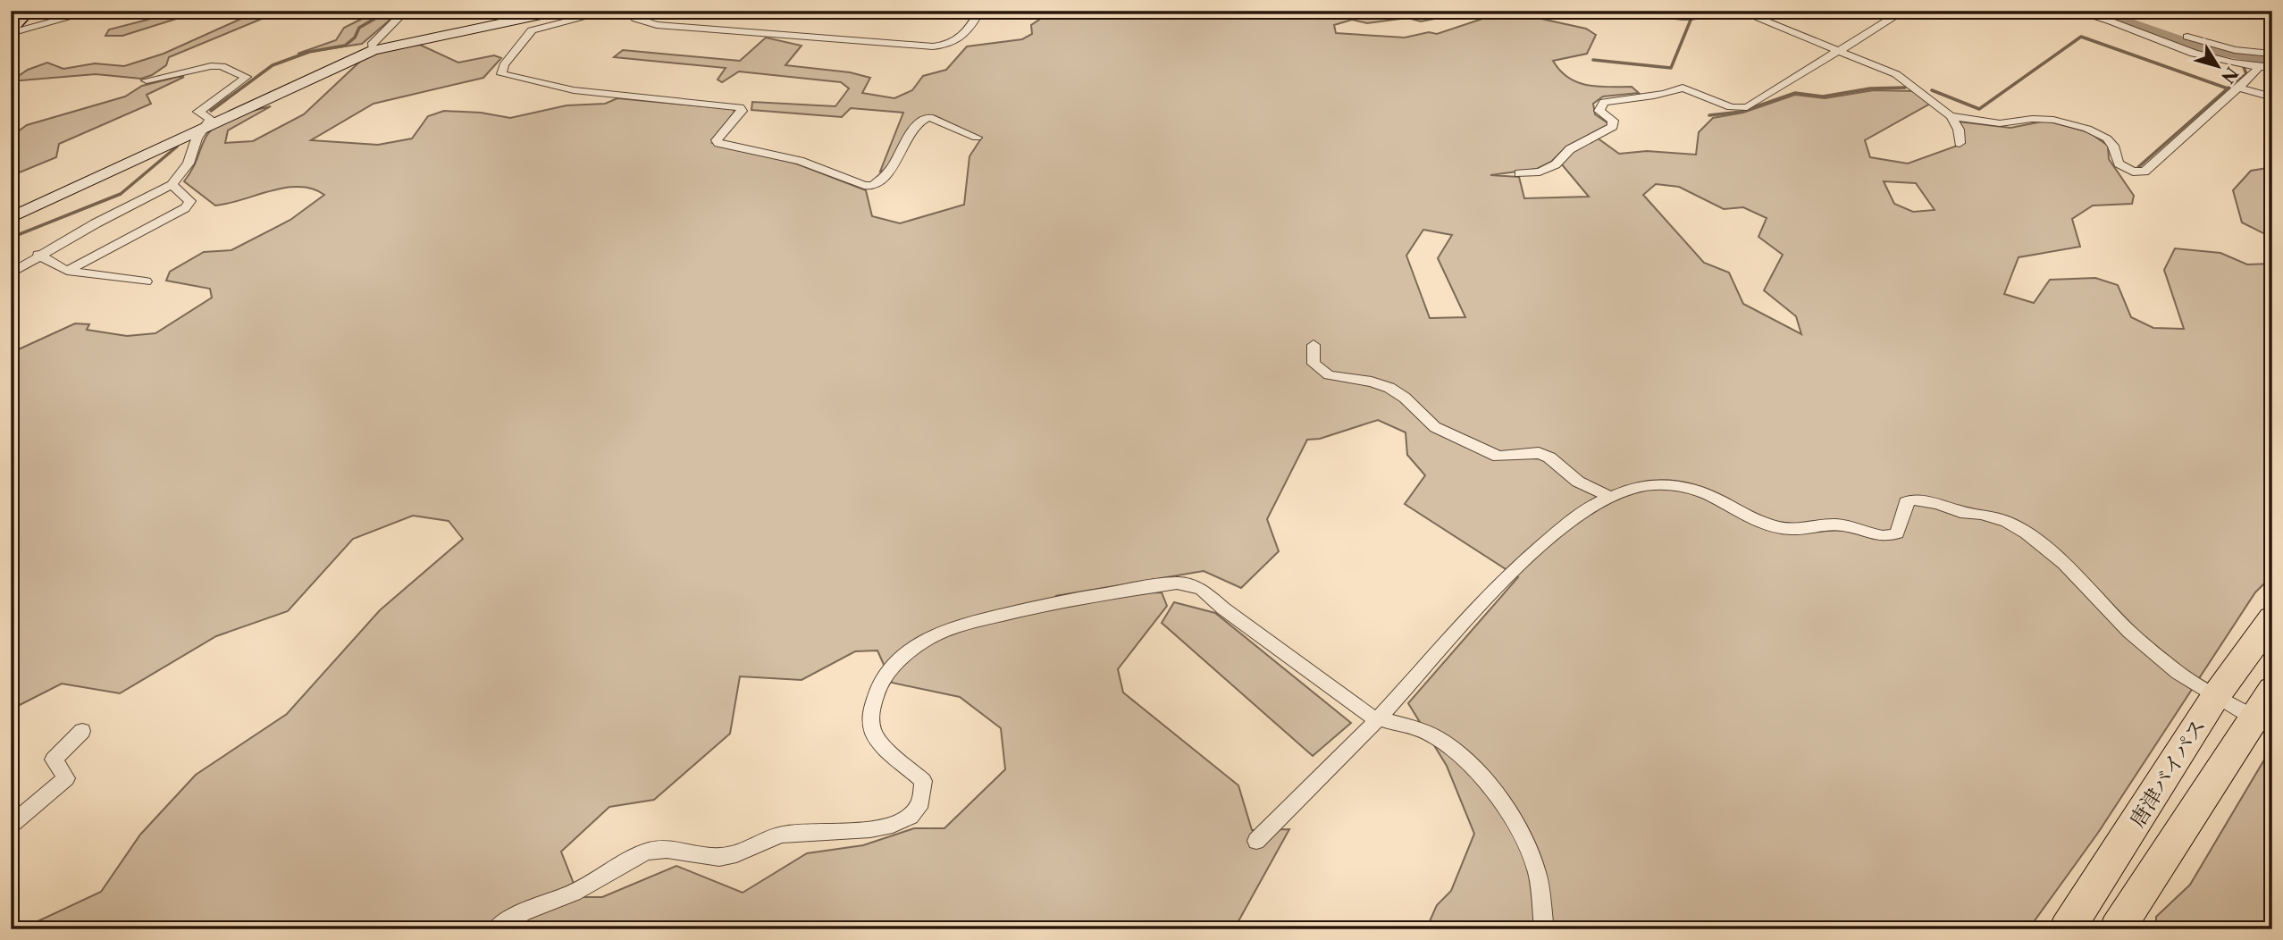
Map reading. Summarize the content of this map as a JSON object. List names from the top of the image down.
{
  "streets": {
    "highway": ["唐津バイパス"]
  },
  "north": "bottom right"
}
